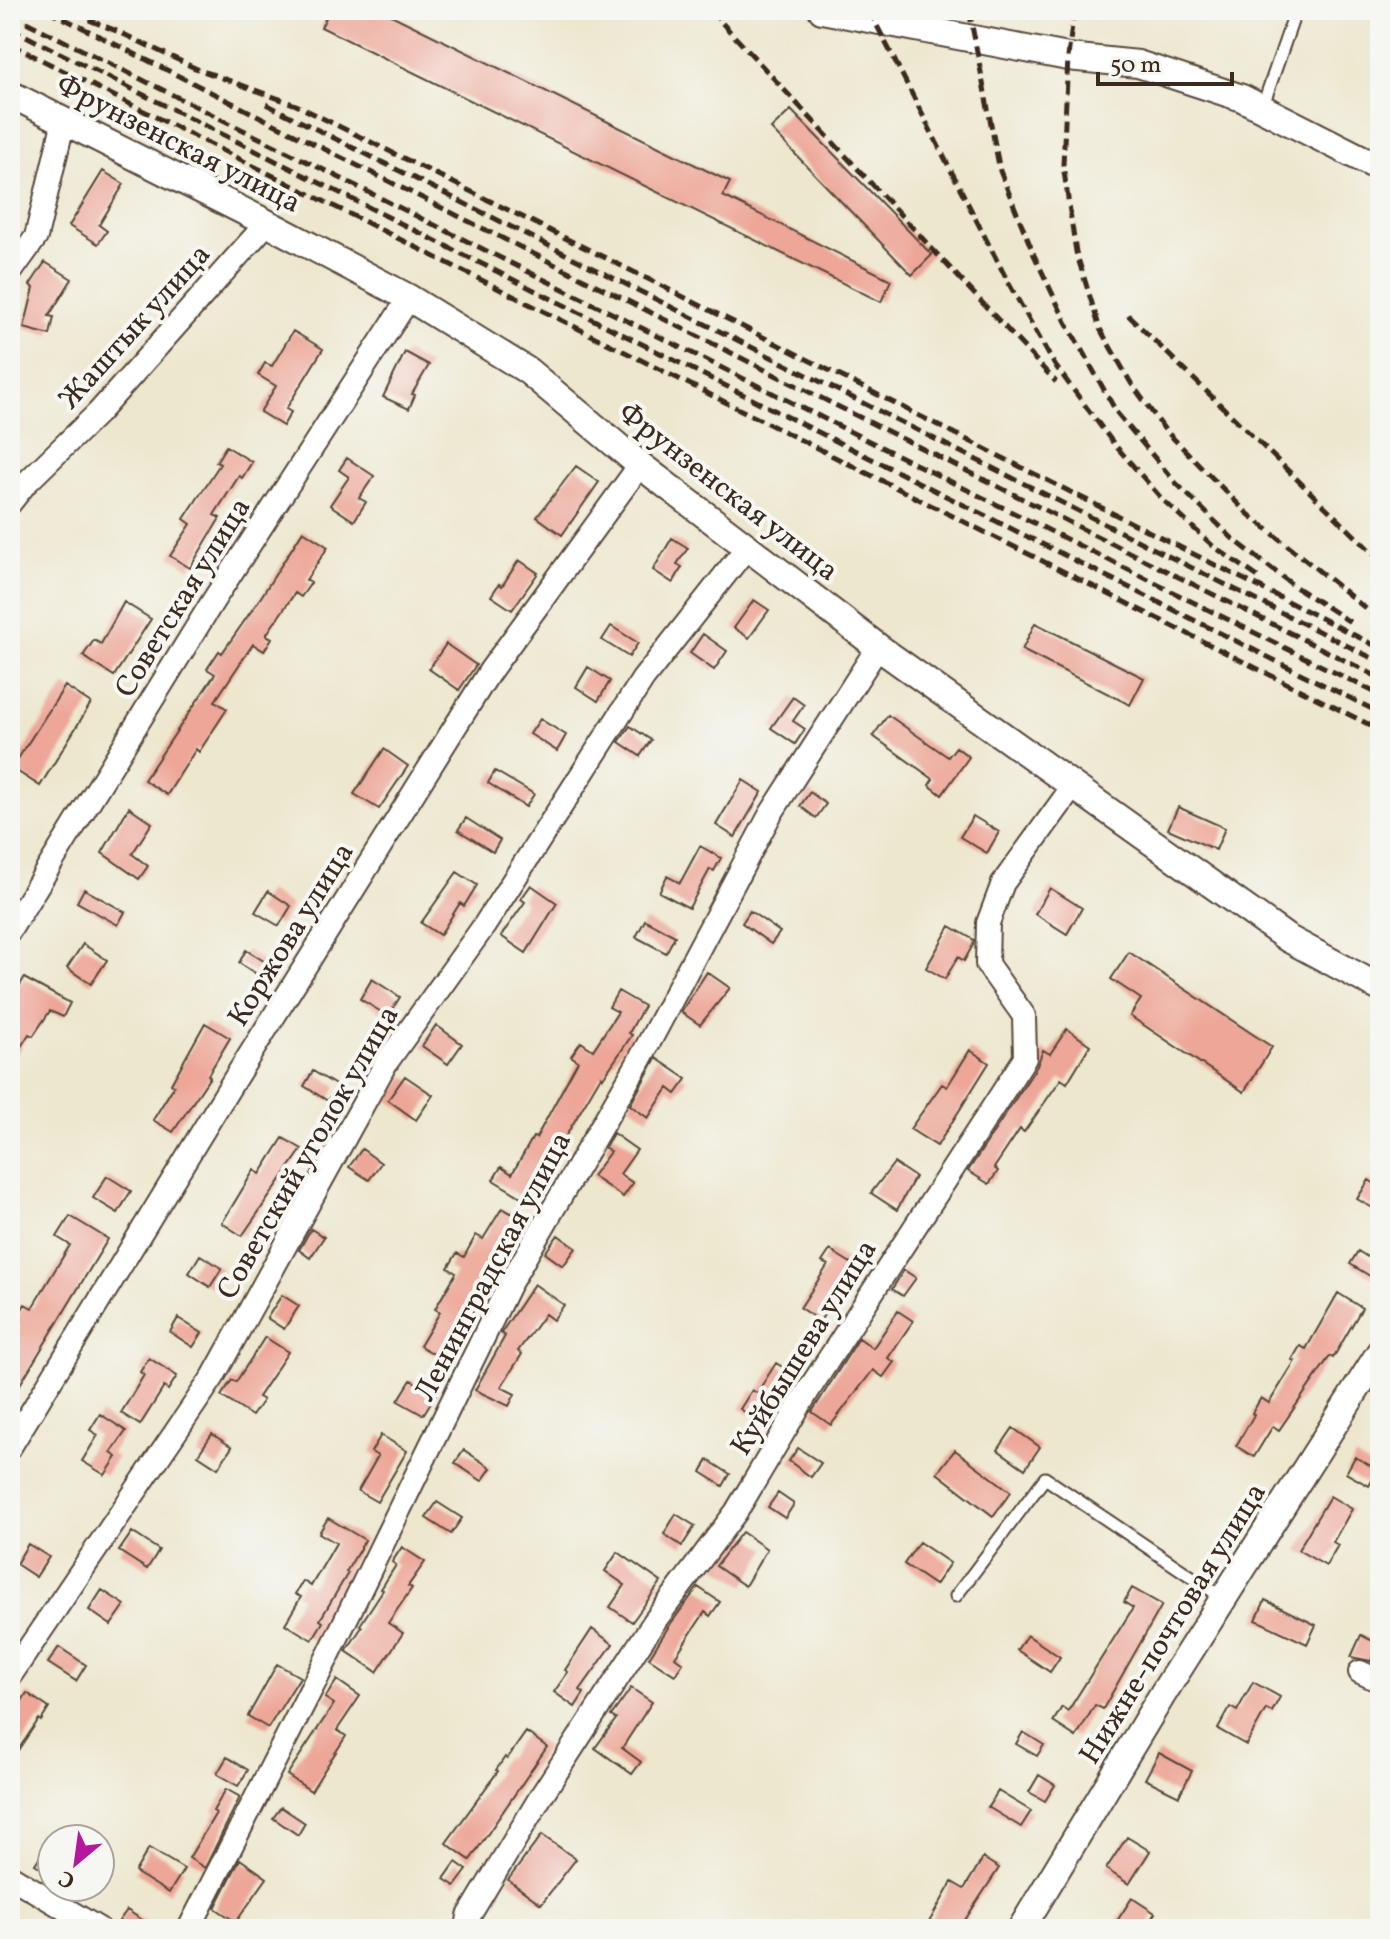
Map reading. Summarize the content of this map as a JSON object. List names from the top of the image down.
{
  "streets": {
    "street": [
      "Фрунзенская улица",
      "Жаштык улица",
      "Советская улица",
      "Коржова улица",
      "Советский уголок улица",
      "Ленинградская улица",
      "Куйбышева улица",
      "Нижне-почтовая улица"
    ]
  },
  "crossings": [
    ["Фрунзенская улица", "Жаштык улица"],
    ["Фрунзенская улица", "Советская улица"],
    ["Фрунзенская улица", "Коржова улица"],
    ["Фрунзенская улица", "Советский уголок улица"],
    ["Фрунзенская улица", "Ленинградская улица"],
    ["Фрунзенская улица", "Куйбышева улица"]
  ],
  "scale_bar": "50 m",
  "north": "bottom left"
}
